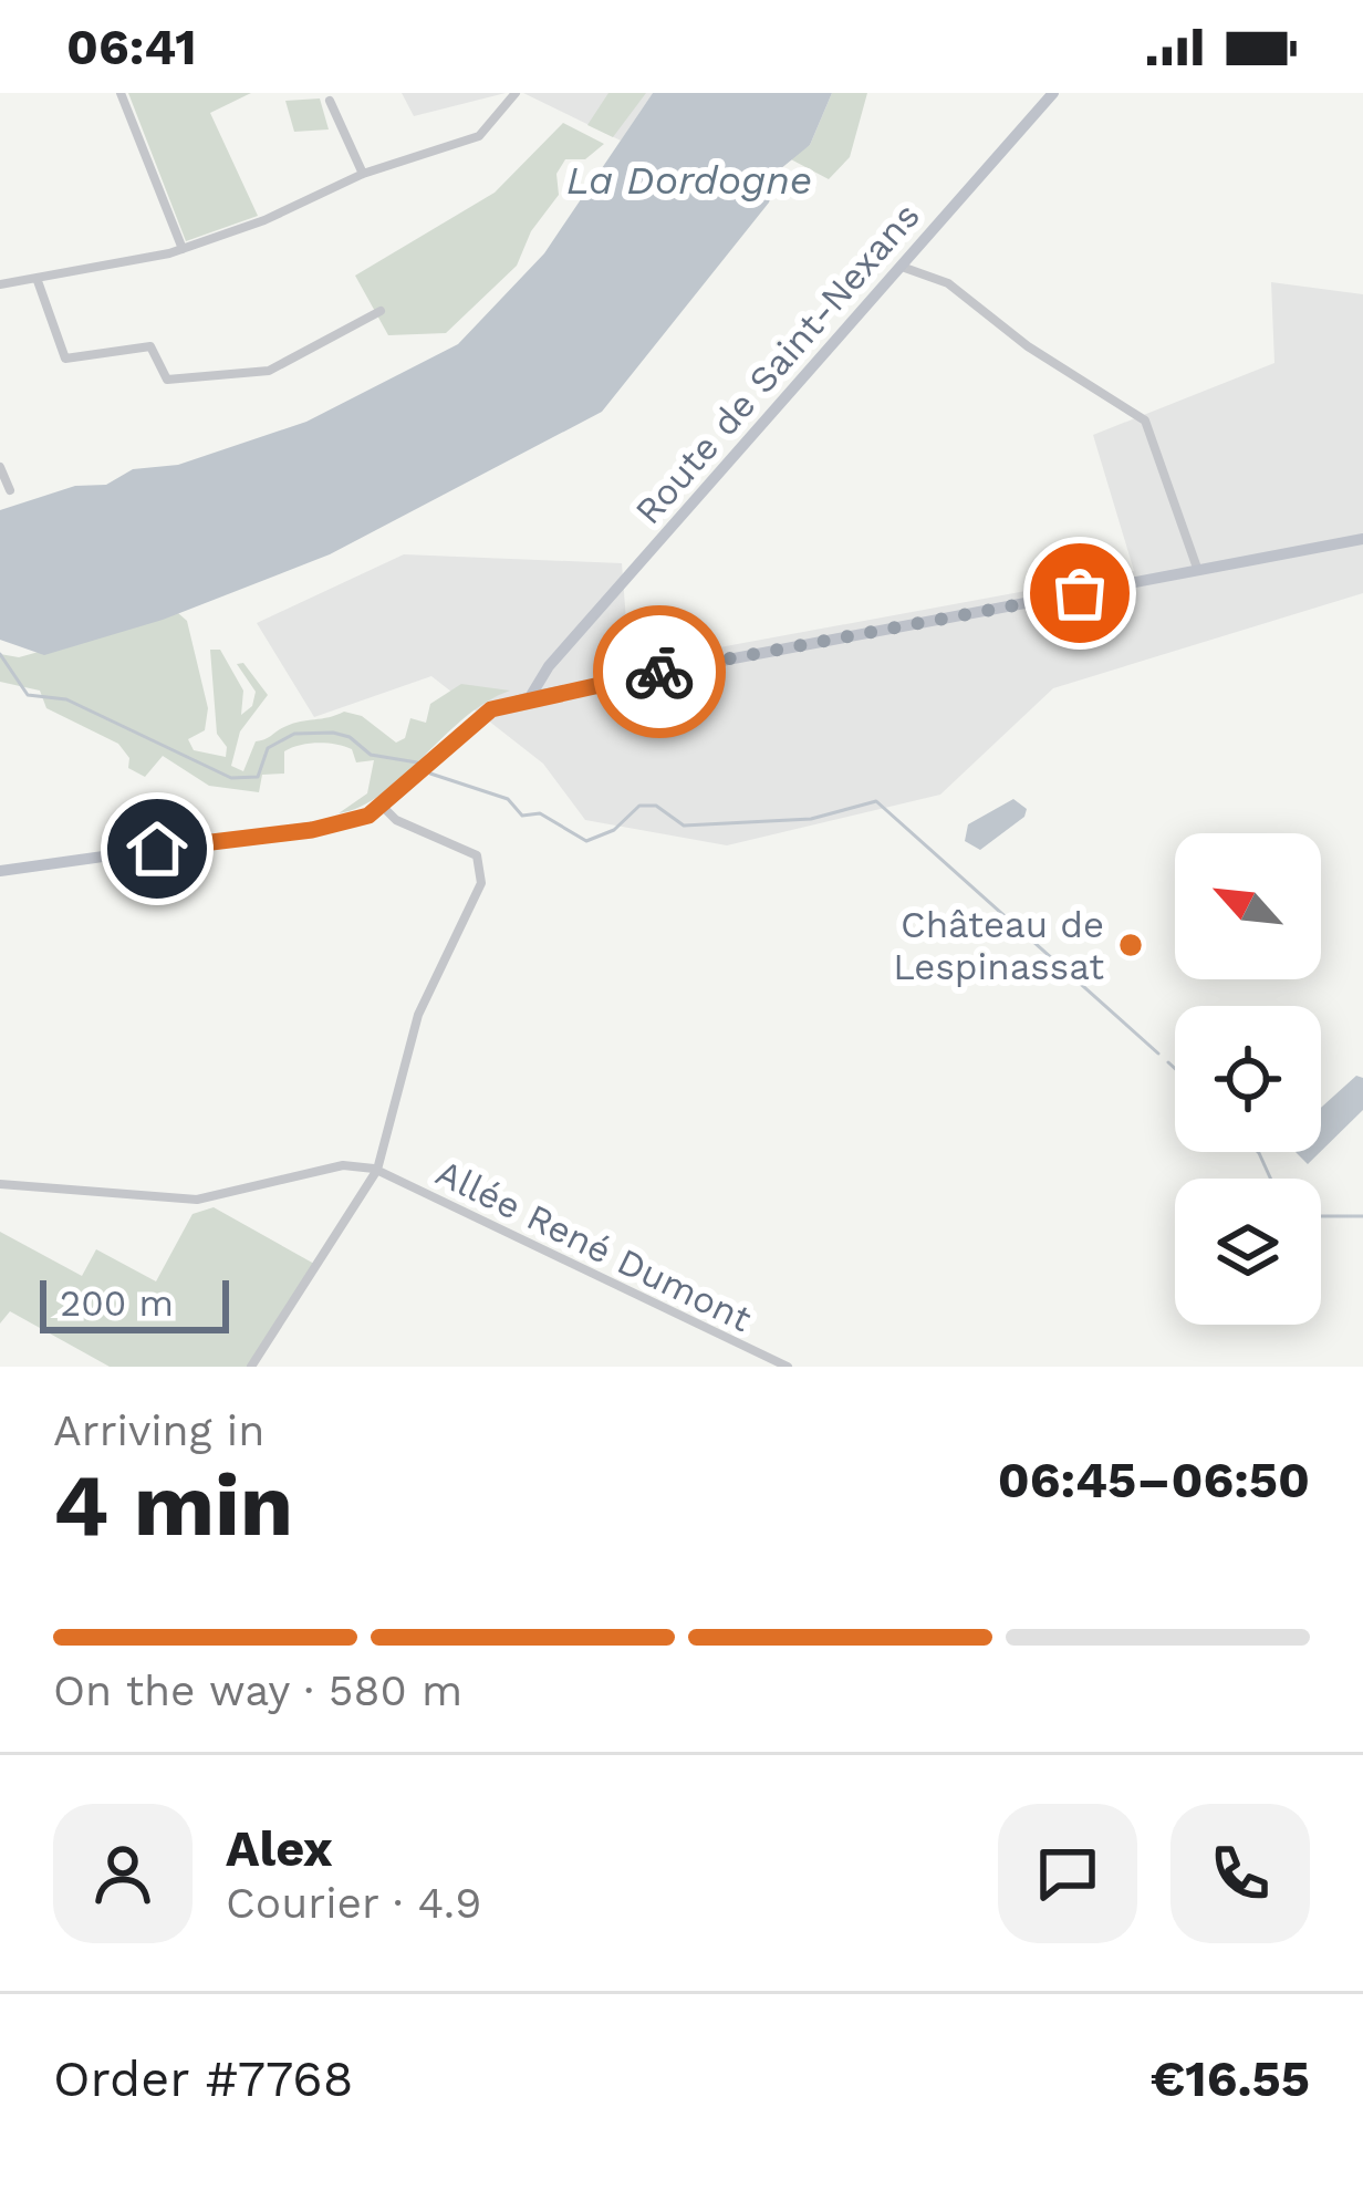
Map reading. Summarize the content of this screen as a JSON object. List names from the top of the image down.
{
  "streets": {
    "main road": ["Route de Saint-Nexans"],
    "street": ["Allée René Dumont"]
  },
  "water": ["La Dordogne"],
  "places": ["Château de Lespinassat"],
  "scale_bar": "200 m",
  "north": "top left",
  "page": {
    "status": "06:41",
    "scale": "200 m",
    "heading": ["4 min", "Arriving in", "06:45–06:50"],
    "panel": [
      "Alex",
      "Courier · 4.9",
      "Order #7768",
      "€16.55"
    ],
    "bar": "On the way · 580 m"
  }
}
